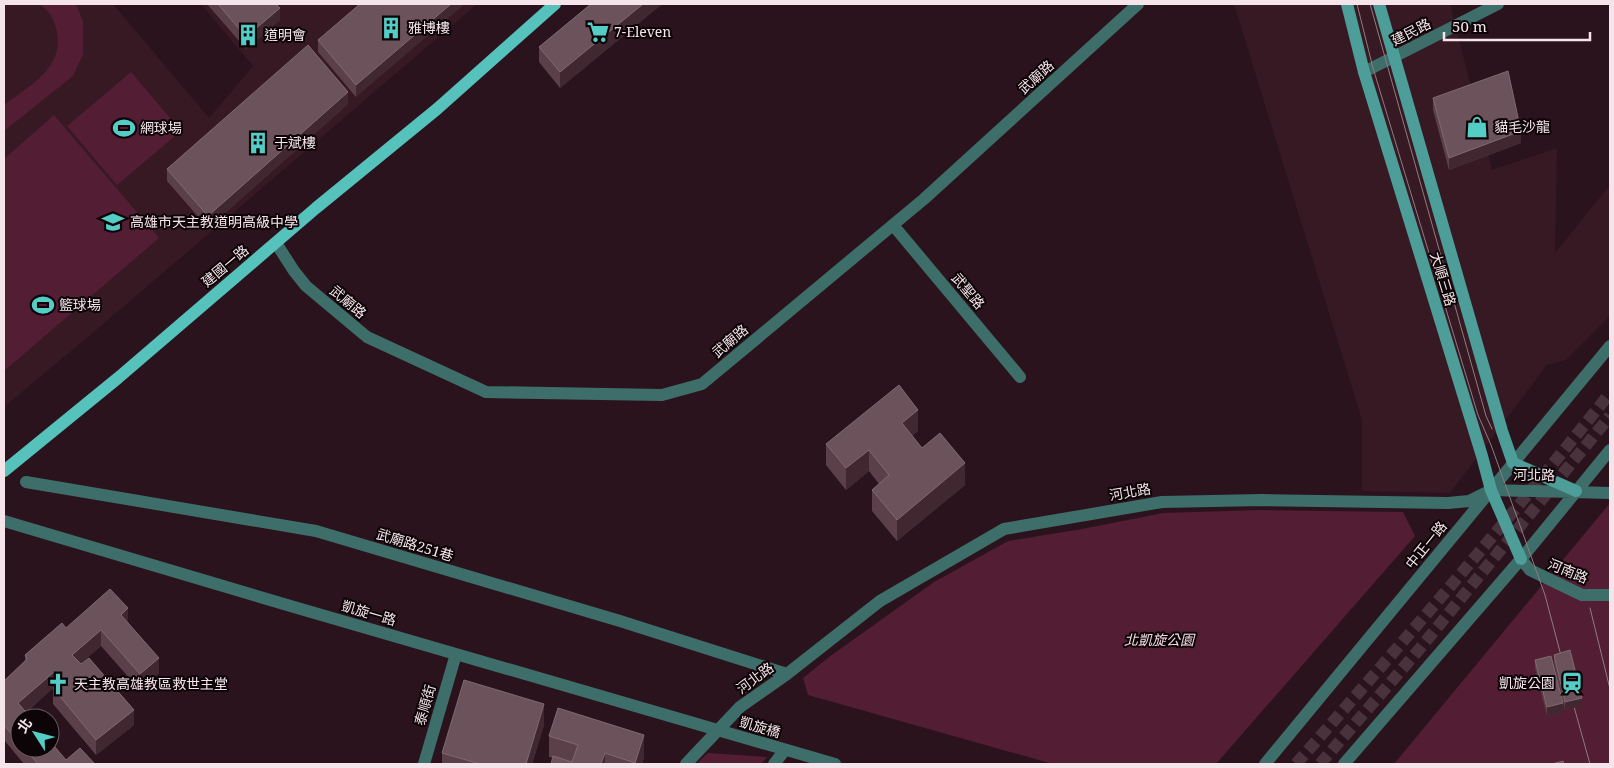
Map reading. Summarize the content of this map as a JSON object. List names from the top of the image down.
{
  "streets": {
    "main road": ["建國一路"],
    "street": [
      "建民路",
      "武廟路",
      "大順三路",
      "武聖路",
      "河北路",
      "武廟路251巷",
      "中正一路",
      "河南路",
      "凱旋一路",
      "泰順街",
      "凱旋橋"
    ]
  },
  "crossings": [
    ["建民路", "大順三路"],
    ["武廟路", "建國一路"],
    ["武廟路", "武聖路"],
    ["大順三路", "河北路"],
    ["大順三路", "中正一路"],
    ["大順三路", "河南路"],
    ["河北路", "武廟路251巷"],
    ["河北路", "中正一路"],
    ["河北路", "凱旋一路"],
    ["河北路", "凱旋橋"],
    ["凱旋一路", "泰順街"],
    ["凱旋一路", "凱旋橋"]
  ],
  "parks": ["北凱旋公園"],
  "places": {
    "building": ["雅博樓", "道明會", "于斌樓"],
    "supermarket": ["7-Eleven"],
    "shop": ["貓毛沙龍"],
    "sports": ["網球場", "籃球場"],
    "school or university": ["高雄市天主教道明高級中學"],
    "station": ["凱旋公園"],
    "church": ["天主教高雄教區救世主堂"]
  },
  "scale_bar": "50 m",
  "north": "top left"
}
